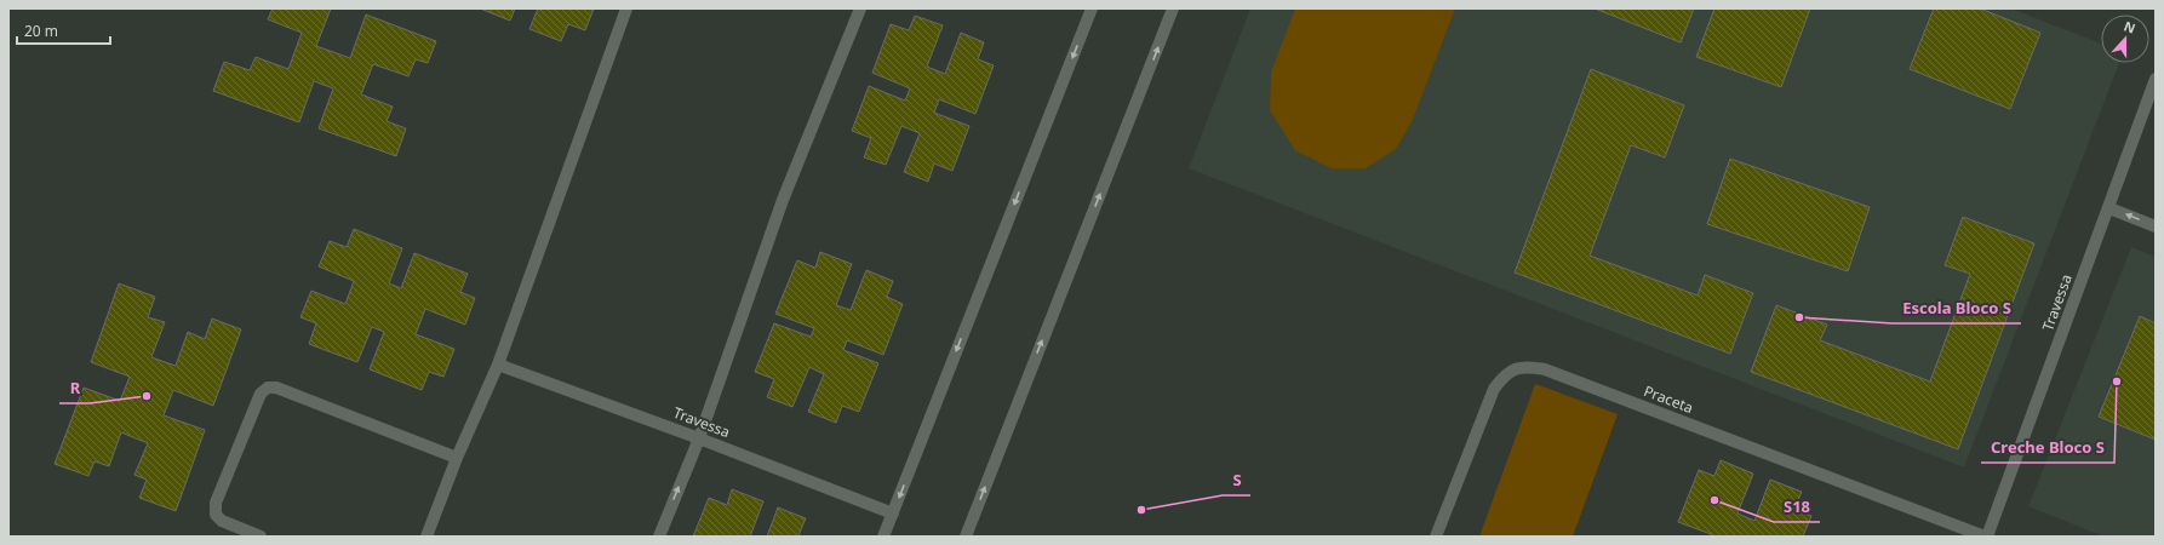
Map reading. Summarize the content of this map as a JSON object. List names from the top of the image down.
{
  "streets": {
    "street": ["Travessa", "Praceta"]
  },
  "crossings": [
    ["Travessa", "Praceta"]
  ],
  "places": [
    "Escola Bloco S",
    "Creche Bloco S",
    "R",
    "S18",
    "S"
  ],
  "scale_bar": "20 m",
  "north": "top"
}
